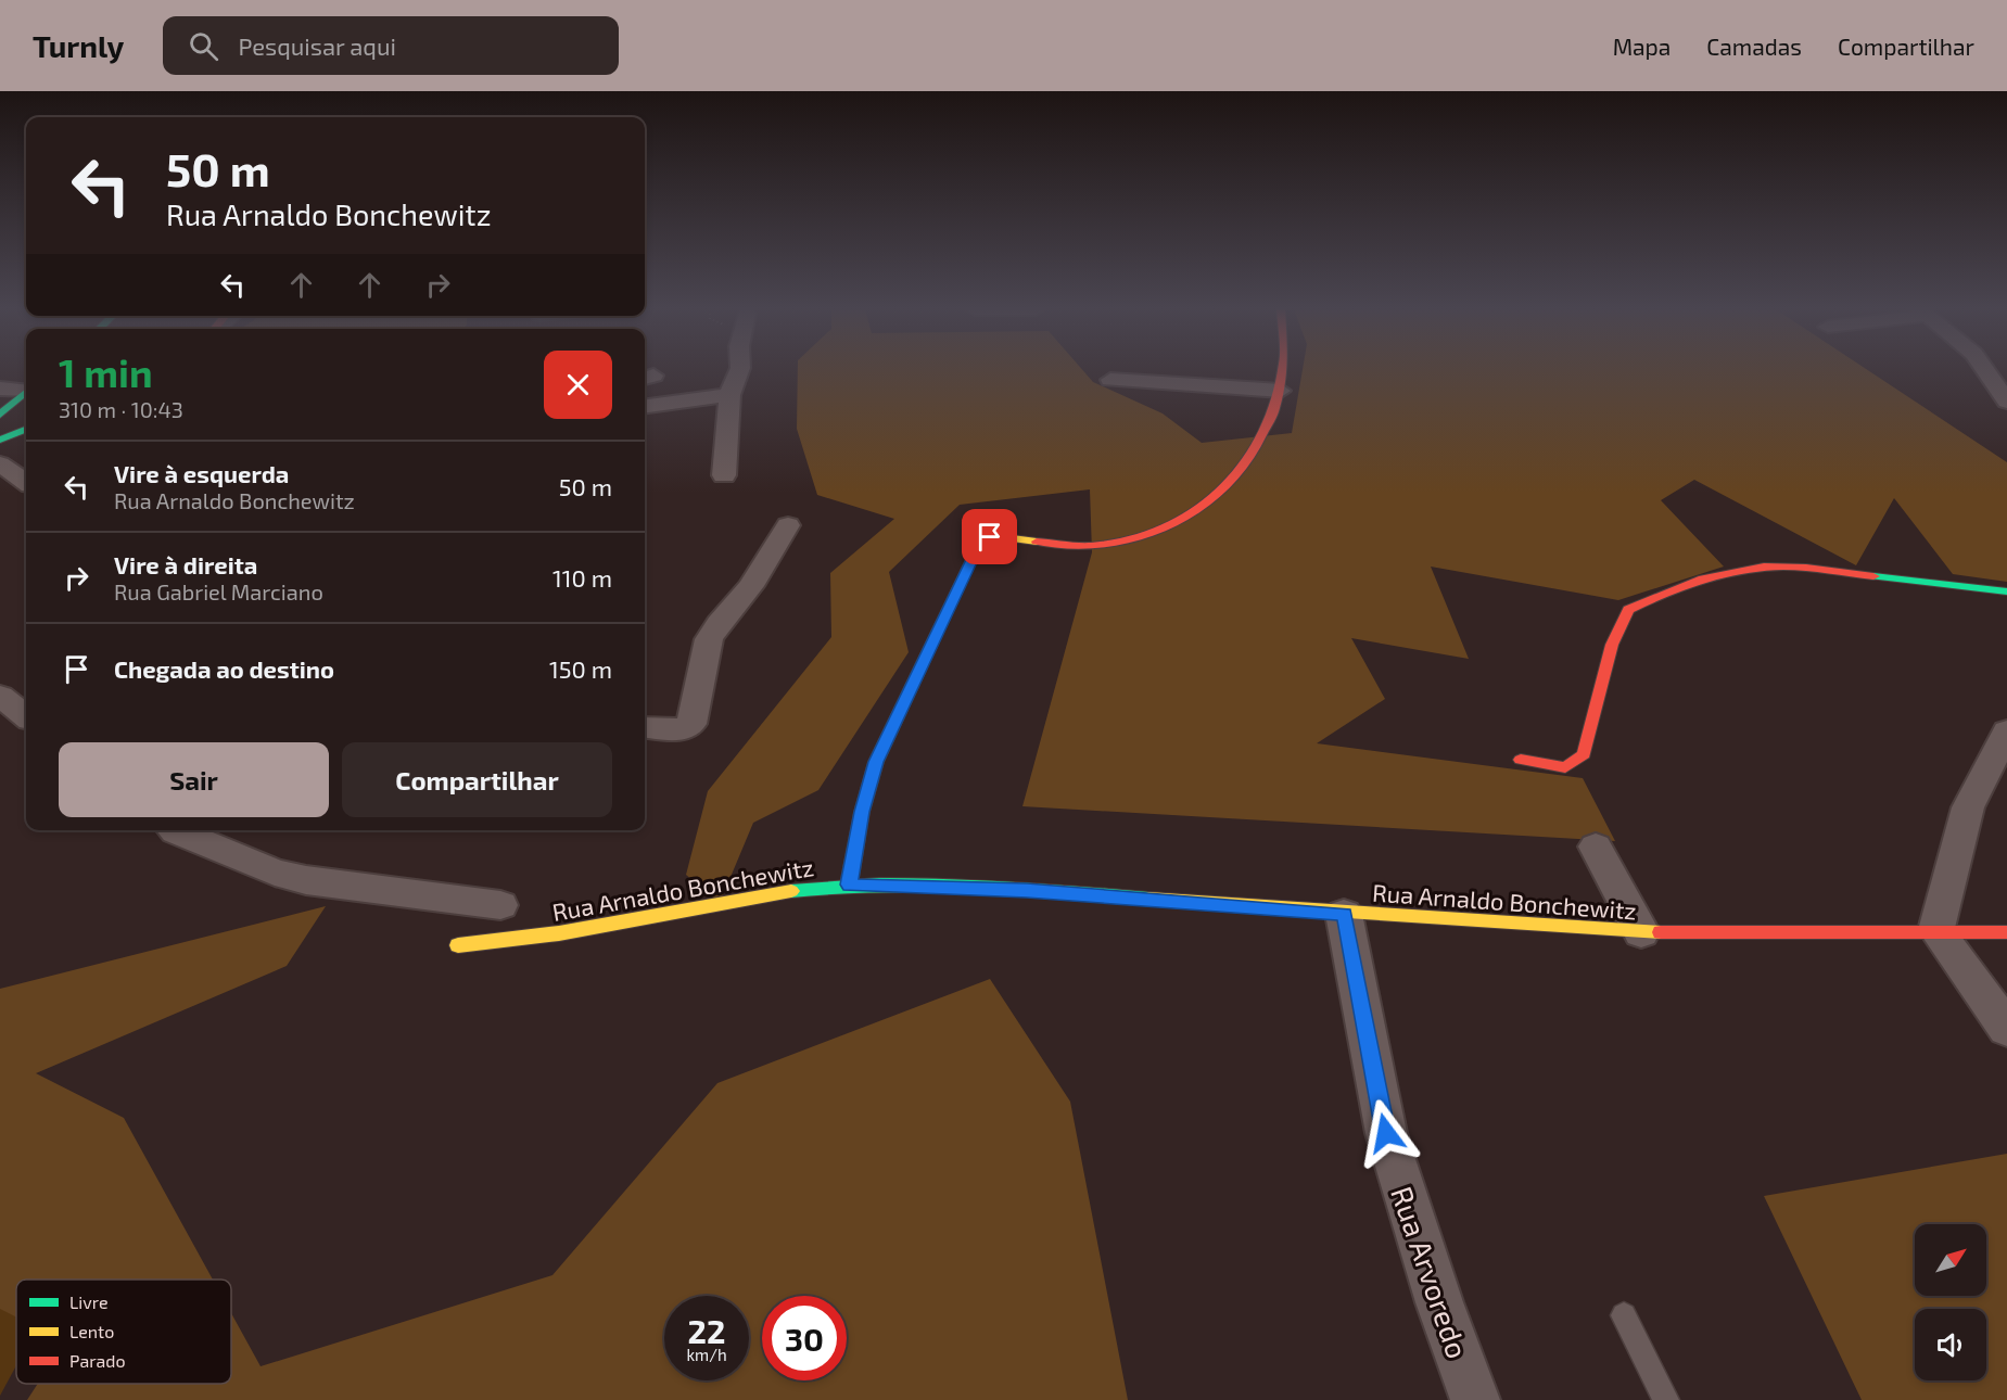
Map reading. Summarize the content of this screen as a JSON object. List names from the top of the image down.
{
  "streets": {
    "street": ["Rua Arnaldo Bonchewitz", "Rua Arvoredo"]
  },
  "crossings": [
    ["Rua Arnaldo Bonchewitz", "Rua Arvoredo"]
  ],
  "legend": ["Livre", "Lento", "Parado"],
  "north": "top right",
  "page": {
    "header": "Turnly",
    "search": "Pesquisar aqui",
    "nav": ["Mapa", "Camadas", "Compartilhar"],
    "turn": ["50 m", "Rua Arnaldo Bonchewitz"],
    "heading": ["1 min", "310 m · 10:43"],
    "list": [
      {
        "name": "Vire à esquerda",
        "note": "Rua Arnaldo Bonchewitz",
        "value": "50 m"
      },
      {
        "name": "Vire à direita",
        "note": "Rua Gabriel Marciano",
        "value": "110 m"
      },
      {
        "name": "Chegada ao destino",
        "value": "150 m"
      }
    ],
    "buttons": ["Sair", "Compartilhar"],
    "speed": "22 km/h",
    "limit": "30"
  }
}
